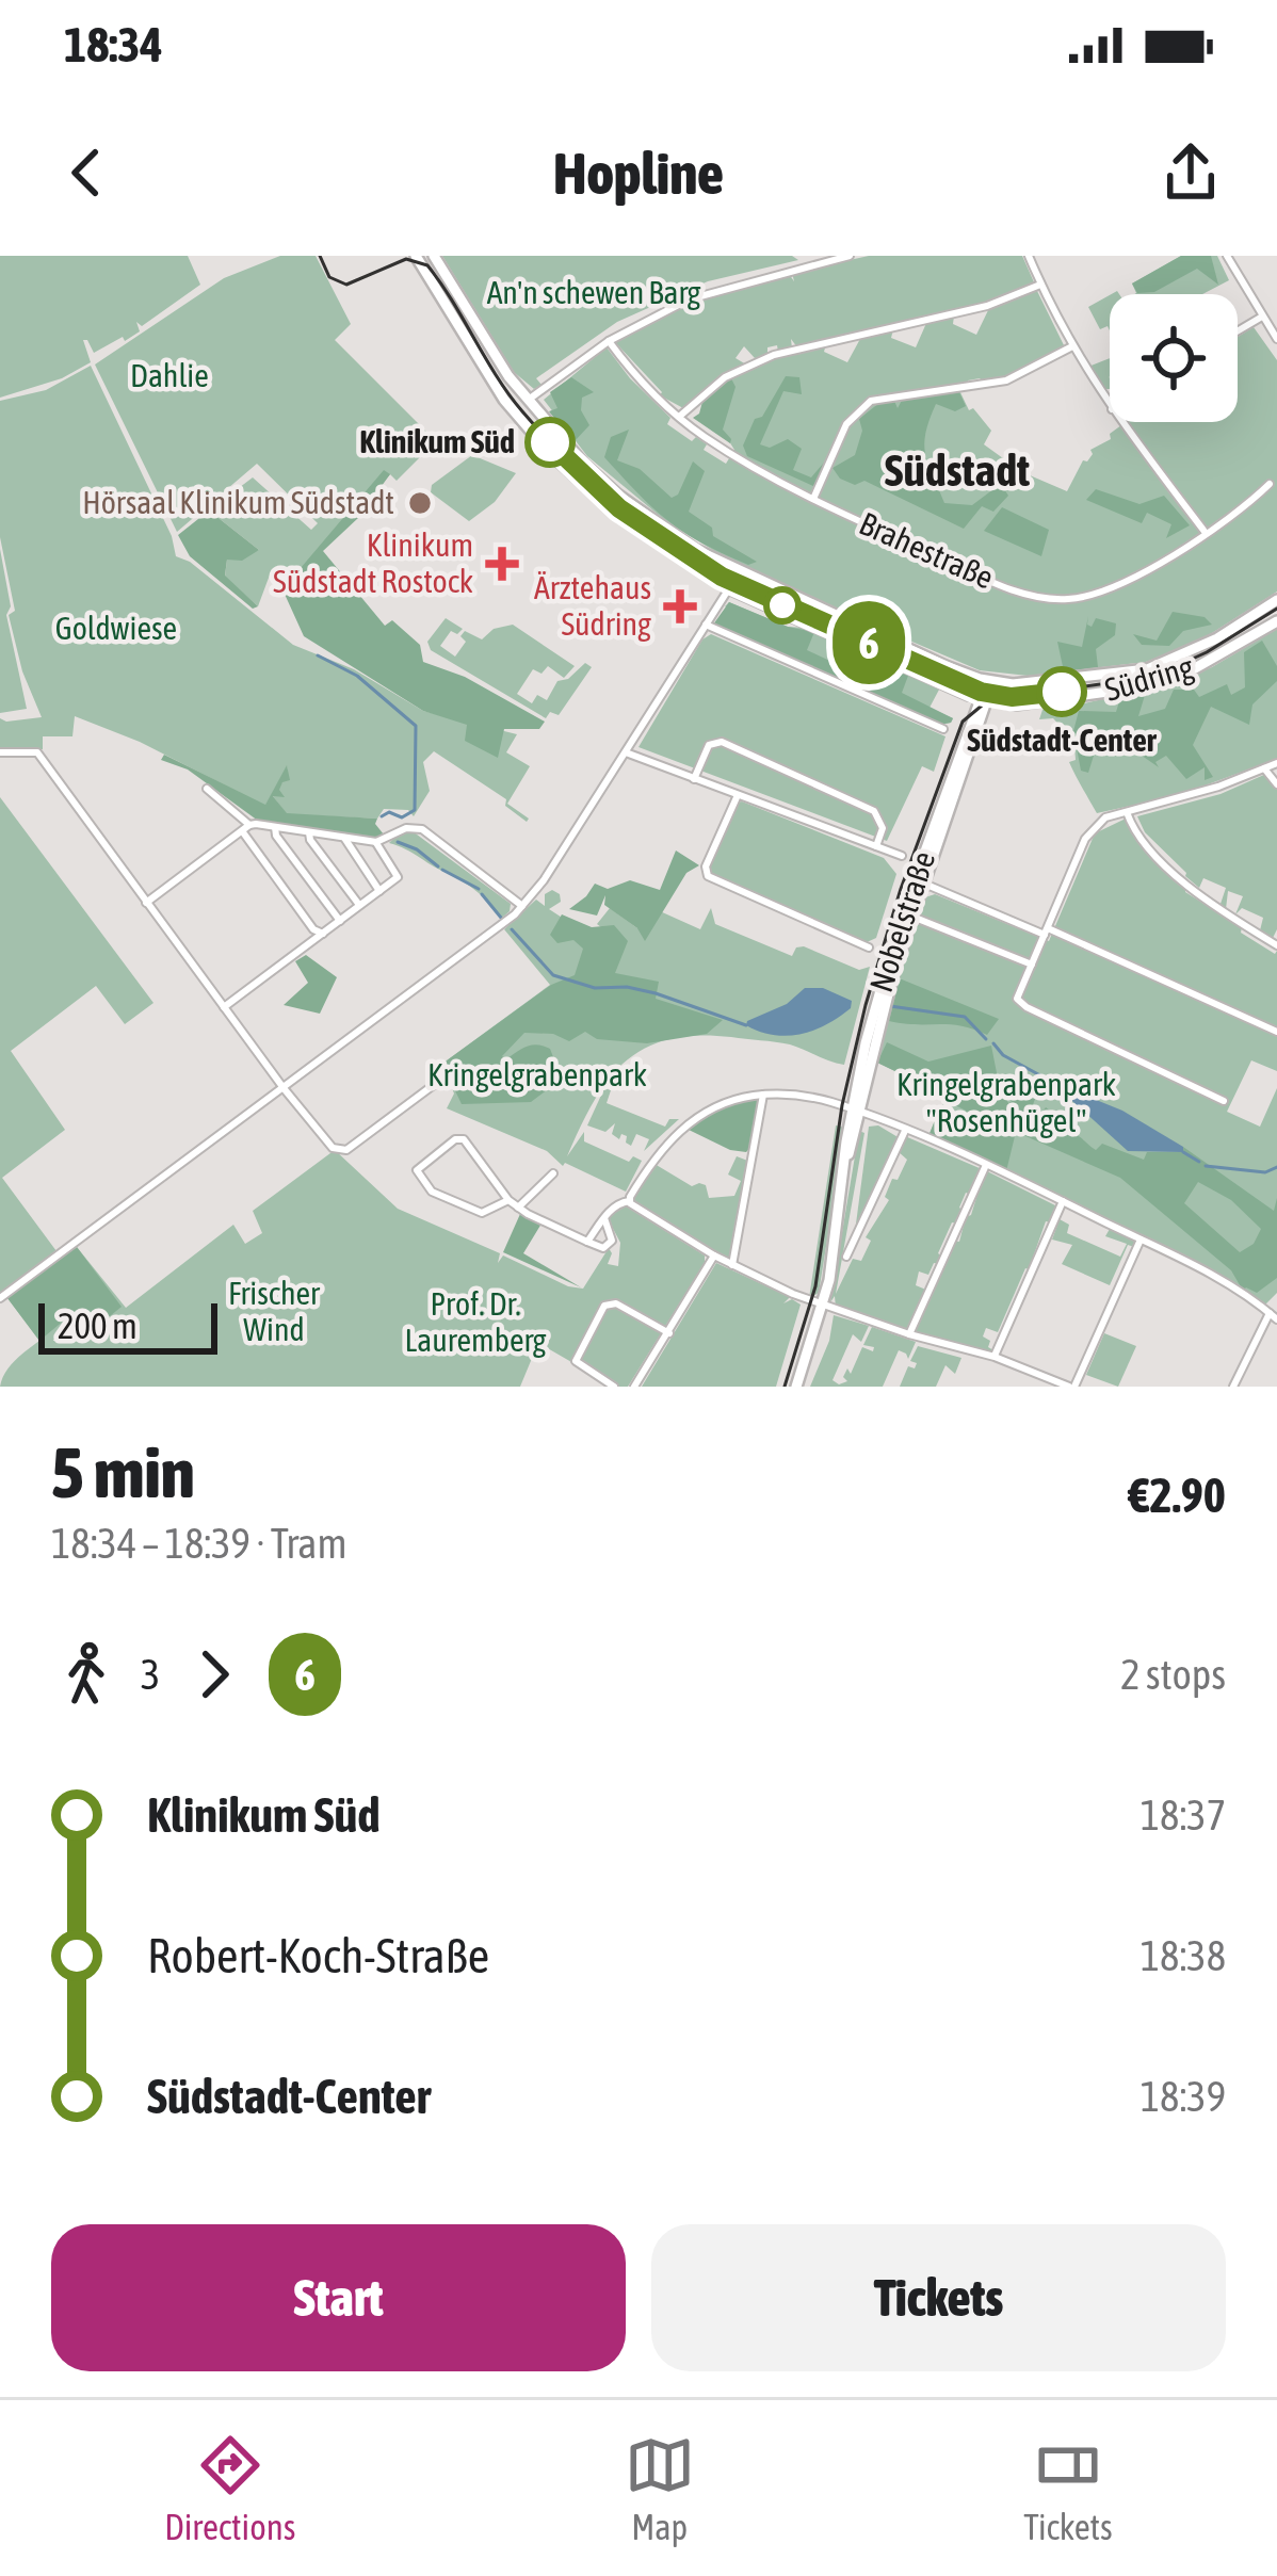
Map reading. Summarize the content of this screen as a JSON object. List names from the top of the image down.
{
  "streets": {
    "main road": ["Südring", "Nobelstraße"],
    "street": ["Brahestraße"]
  },
  "crossings": [
    ["Südring", "Nobelstraße"]
  ],
  "districts": ["Südstadt"],
  "parks": [
    "An'n schewen Barg",
    "Dahlie",
    "Goldwiese",
    "Kringelgrabenpark",
    "Kringelgrabenpark \"Rosenhügel\"",
    "Frischer Wind",
    "Prof. Dr. Lauremberg"
  ],
  "places": {
    "other": ["Klinikum Süd", "Hörsaal Klinikum Südstadt", "Südstadt-Center"],
    "health": ["Klinikum Südstadt Rostock", "Ärztehaus Südring"]
  },
  "lines": ["tram line 6"],
  "scale_bar": "200 m",
  "page": {
    "status": "18:34",
    "header": "Hopline",
    "on_map": "6",
    "scale": "200 m",
    "heading": ["5 min", "18:34 – 18:39 · Tram", "€2.90"],
    "legs": ["3", "6", "2 stops"],
    "list": [
      {
        "name": "Klinikum Süd",
        "value": "18:37"
      },
      {
        "name": "Robert-Koch-Straße",
        "value": "18:38"
      },
      {
        "name": "Südstadt-Center",
        "value": "18:39"
      }
    ],
    "buttons": ["Start", "Tickets"],
    "tabs": ["Directions", "Map", "Tickets"]
  }
}
